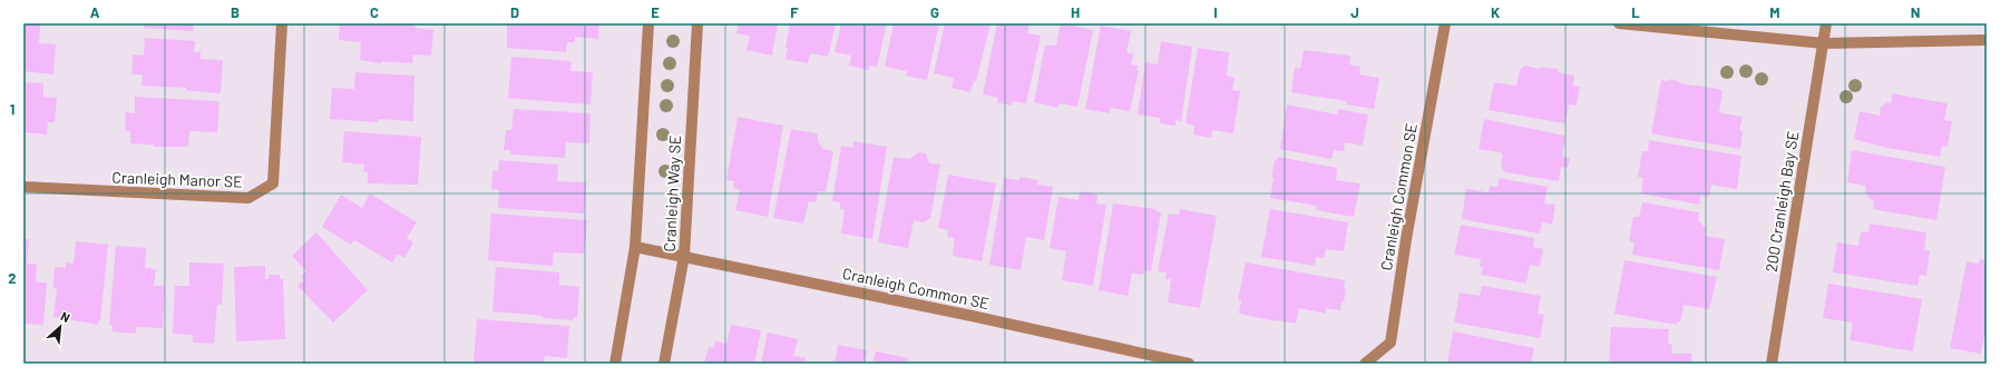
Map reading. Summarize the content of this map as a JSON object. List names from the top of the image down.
{
  "streets": {
    "street": [
      "Cranleigh Manor SE",
      "Cranleigh Way SE",
      "Cranleigh Common SE",
      "200 Cranleigh Bay SE"
    ]
  },
  "crossings": [
    ["Cranleigh Way SE", "Cranleigh Common SE"]
  ],
  "north": "top right",
  "grid": {
    "columns": [
      "A",
      "B",
      "C",
      "D",
      "E",
      "F",
      "G",
      "H",
      "I",
      "J",
      "K",
      "L",
      "M",
      "N"
    ],
    "rows": ["1", "2"]
  }
}
